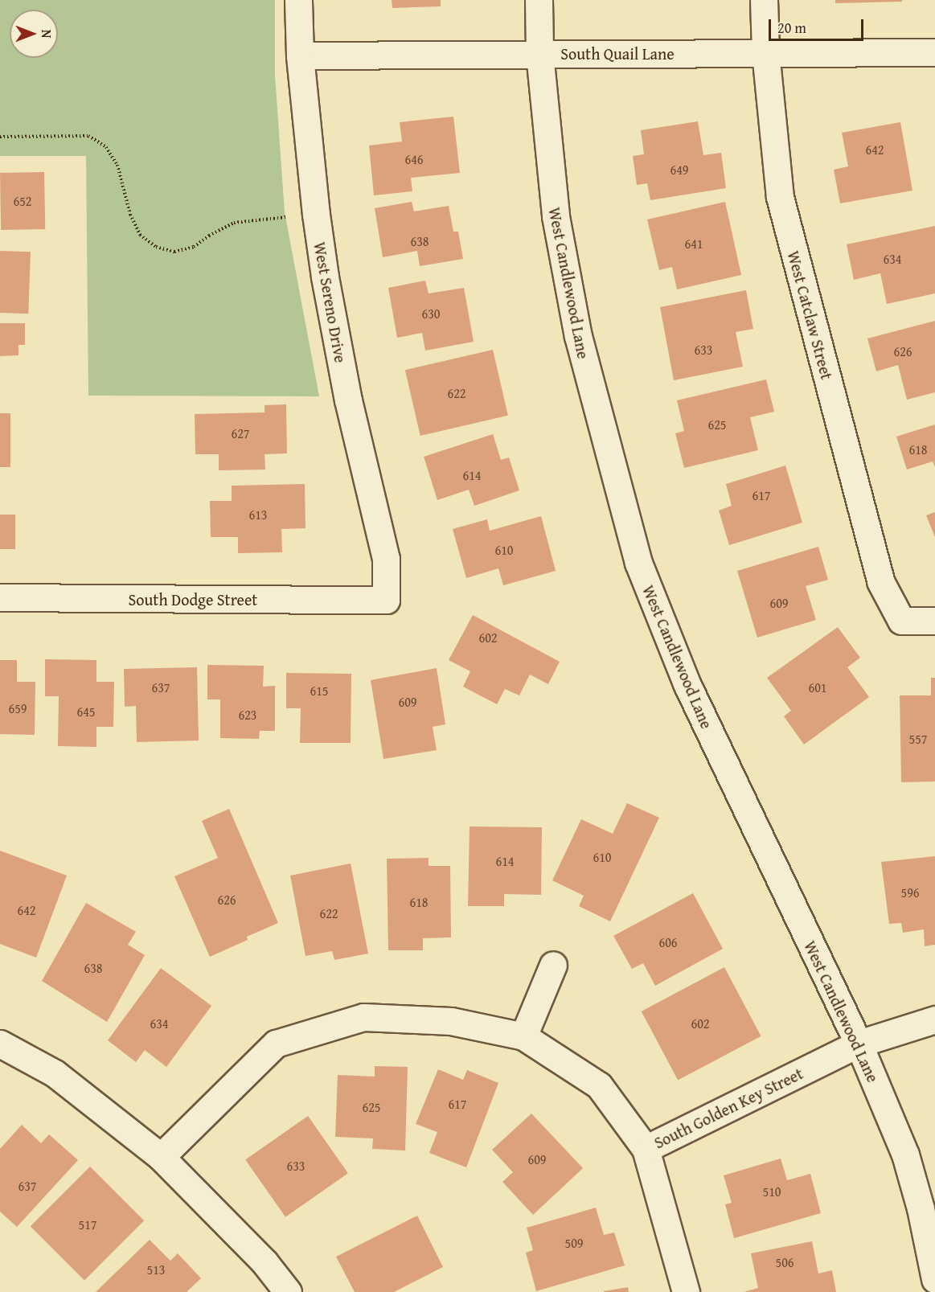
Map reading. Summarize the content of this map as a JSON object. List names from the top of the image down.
{
  "streets": {
    "street": [
      "South Quail Lane",
      "West Candlewood Lane",
      "West Sereno Drive",
      "West Catclaw Street",
      "South Dodge Street",
      "South Golden Key Street"
    ]
  },
  "crossings": [
    ["South Quail Lane", "West Candlewood Lane"],
    ["South Quail Lane", "West Sereno Drive"],
    ["South Quail Lane", "West Catclaw Street"],
    ["West Candlewood Lane", "South Golden Key Street"],
    ["West Sereno Drive", "South Dodge Street"]
  ],
  "house_numbers": [
    "642",
    "646",
    "649",
    "652",
    "638",
    "641",
    "634",
    "630",
    "633",
    "626",
    "622",
    "625",
    "627",
    "618",
    "614",
    "617",
    "613",
    "610",
    "609",
    "602",
    "637",
    "601",
    "615",
    "609",
    "659",
    "645",
    "623",
    "557",
    "610",
    "614",
    "596",
    "626",
    "618",
    "642",
    "622",
    "606",
    "638",
    "634",
    "602",
    "617",
    "625",
    "609",
    "633",
    "637",
    "510",
    "517",
    "509",
    "506",
    "513"
  ],
  "scale_bar": "20 m",
  "north": "right"
}
